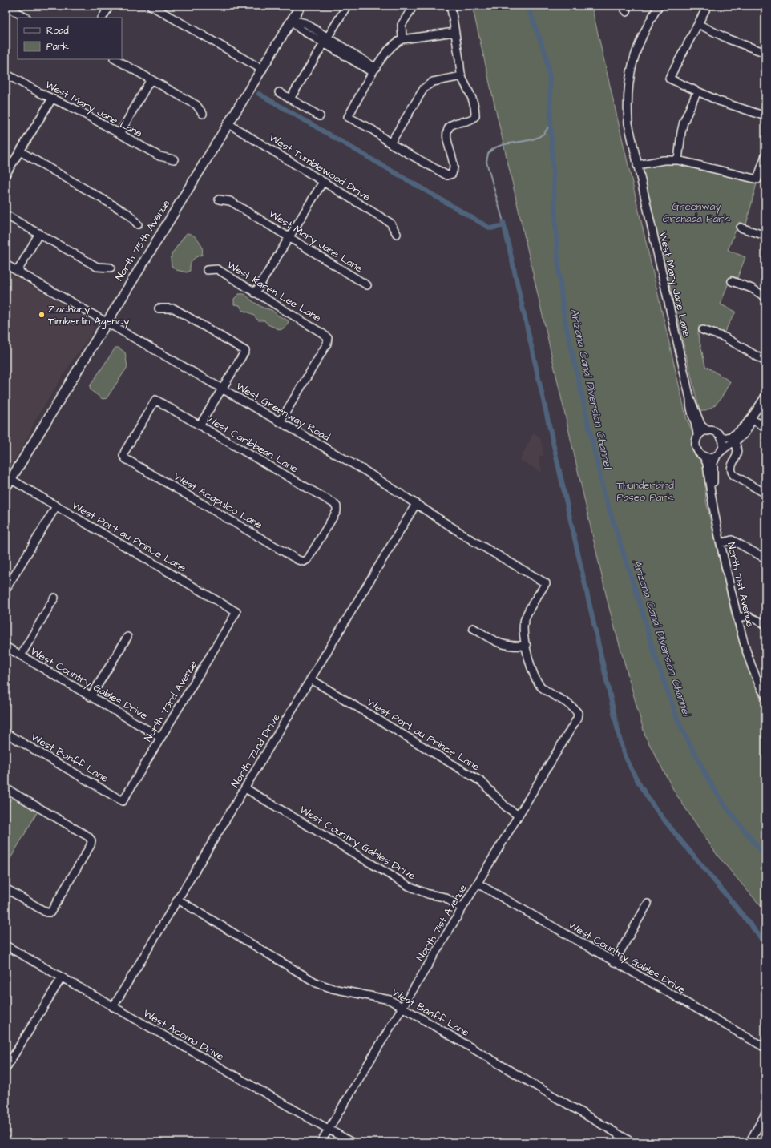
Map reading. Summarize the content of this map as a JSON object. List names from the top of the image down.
{
  "streets": {
    "main road": ["North 75th Avenue"],
    "street": [
      "West Mary Jane Lane",
      "West Tumblewood Drive",
      "West Karen Lee Lane",
      "West Greenway Road",
      "West Caribbean Lane",
      "West Acapulco Lane",
      "West Port au Prince Lane",
      "North 71st Avenue",
      "West Country Gables Drive",
      "North 73rd Avenue",
      "North 72nd Drive",
      "West Banff Lane",
      "West Acoma Drive"
    ]
  },
  "crossings": [
    ["West Mary Jane Lane", "North 71st Avenue"],
    ["West Tumblewood Drive", "North 75th Avenue"],
    ["North 75th Avenue", "West Greenway Road"],
    ["North 75th Avenue", "West Port au Prince Lane"],
    ["West Karen Lee Lane", "West Greenway Road"],
    ["West Greenway Road", "North 71st Avenue"],
    ["West Greenway Road", "North 72nd Drive"],
    ["West Caribbean Lane", "West Acapulco Lane"],
    ["West Port au Prince Lane", "North 71st Avenue"],
    ["West Port au Prince Lane", "North 73rd Avenue"],
    ["West Port au Prince Lane", "North 72nd Drive"],
    ["North 71st Avenue", "West Country Gables Drive"],
    ["North 71st Avenue", "West Banff Lane"],
    ["North 71st Avenue", "West Acoma Drive"],
    ["West Country Gables Drive", "North 73rd Avenue"],
    ["West Country Gables Drive", "North 72nd Drive"],
    ["North 73rd Avenue", "West Banff Lane"],
    ["North 72nd Drive", "West Banff Lane"],
    ["North 72nd Drive", "West Acoma Drive"]
  ],
  "water": ["Arizona Canal Diversion Channel"],
  "parks": ["Greenway Granada Park", "Thunderbird Paseo Park"],
  "places": ["Zachary Timberlin Agency"],
  "legend": ["Road", "Park"]
}
